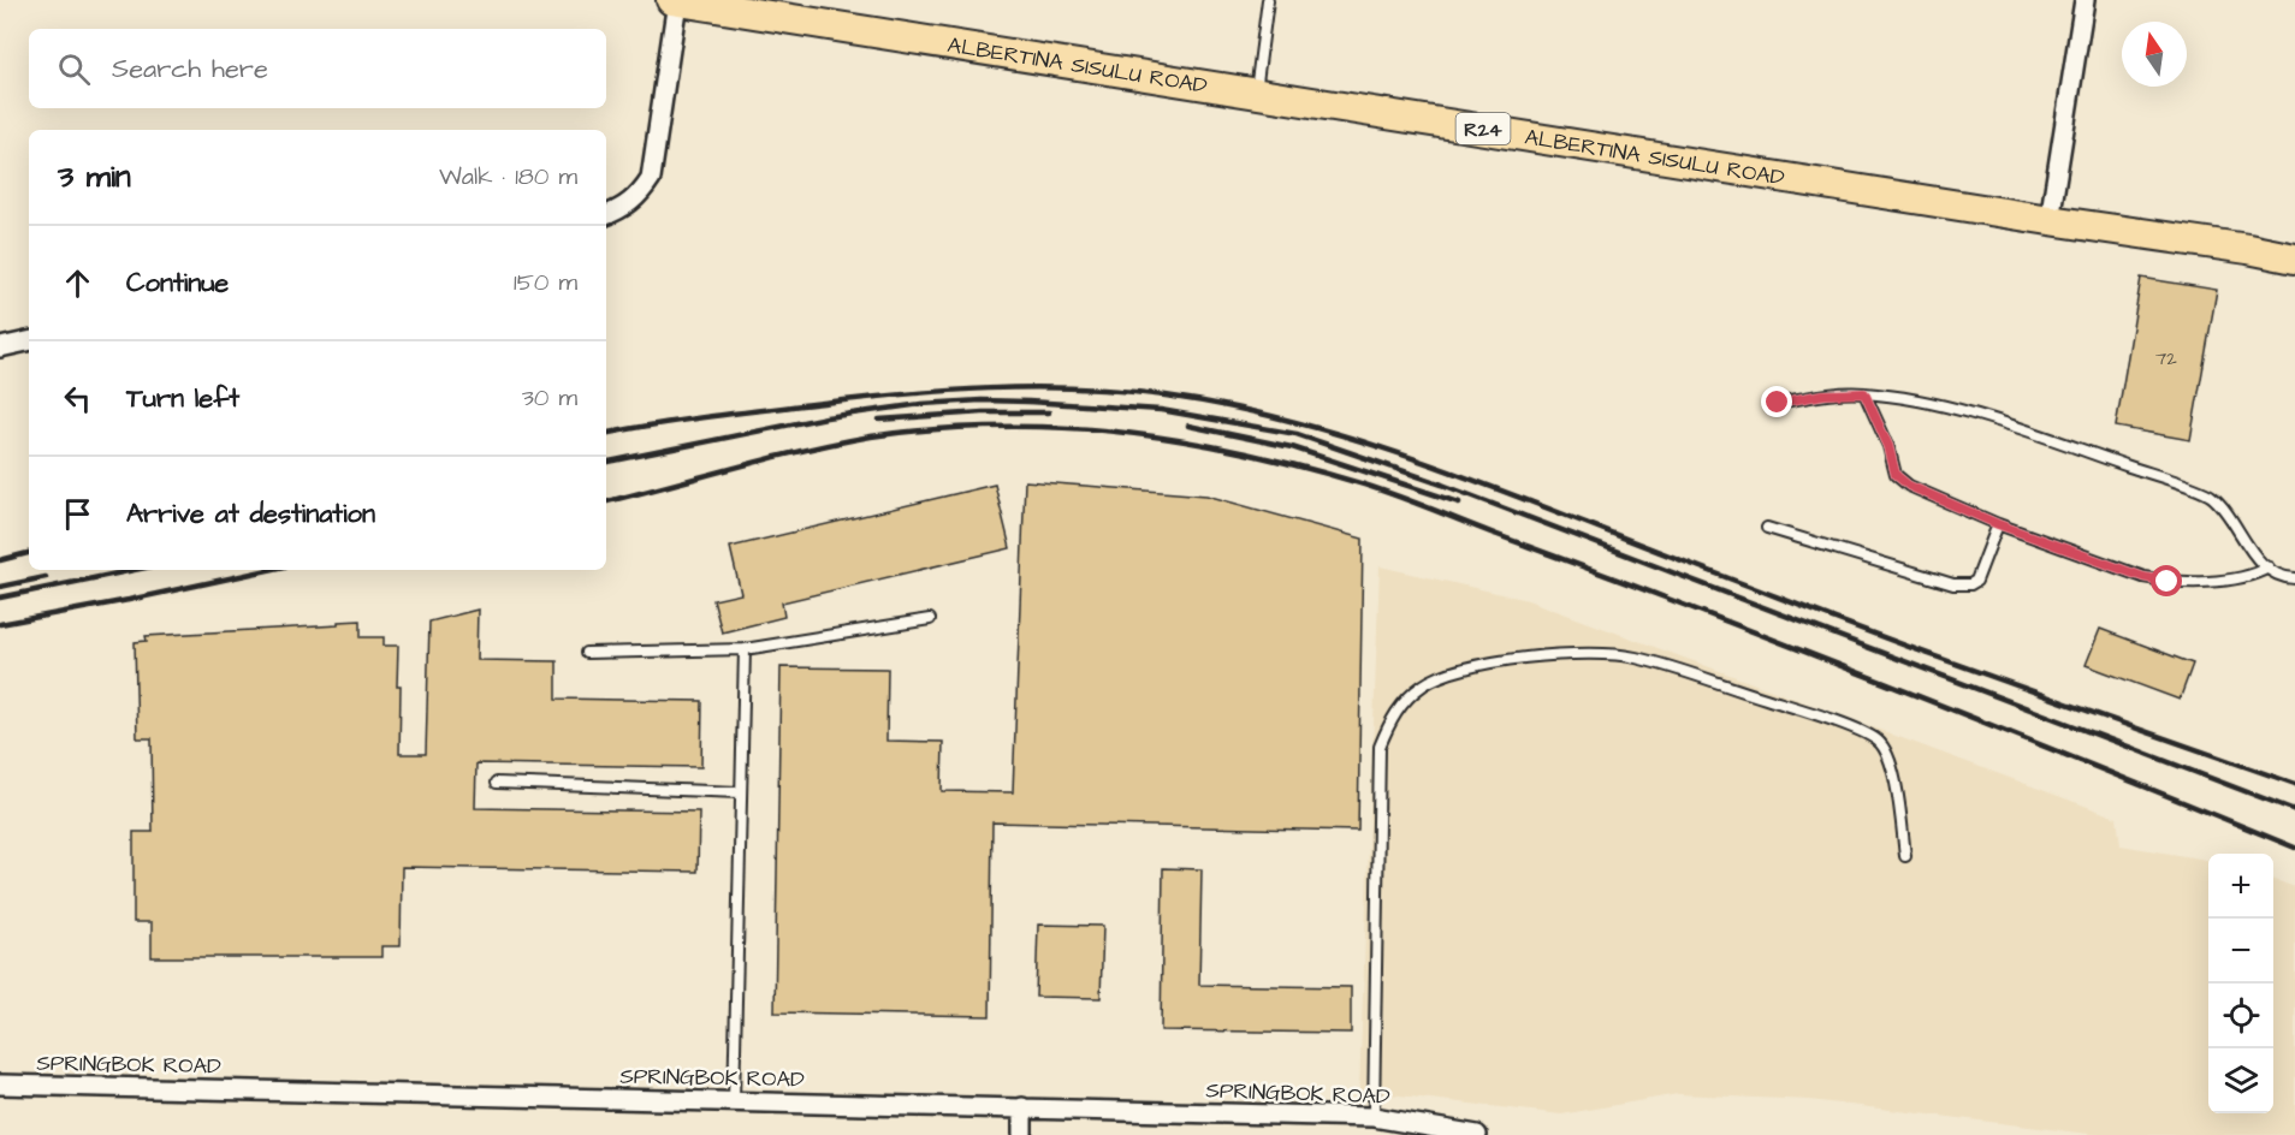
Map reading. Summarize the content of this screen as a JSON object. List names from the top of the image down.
{
  "streets": {
    "main road": ["ALBERTINA SISULU ROAD", "R24"],
    "street": ["SPRINGBOK ROAD"]
  },
  "house_numbers": ["72"],
  "north": "top",
  "page": {
    "search": "Search here",
    "heading": ["3 min", "Walk · 180 m"],
    "list": [
      ["Continue", "150 m"],
      ["Turn left", "30 m"],
      "Arrive at destination"
    ],
    "map_buttons": ["+", "−"]
  }
}
